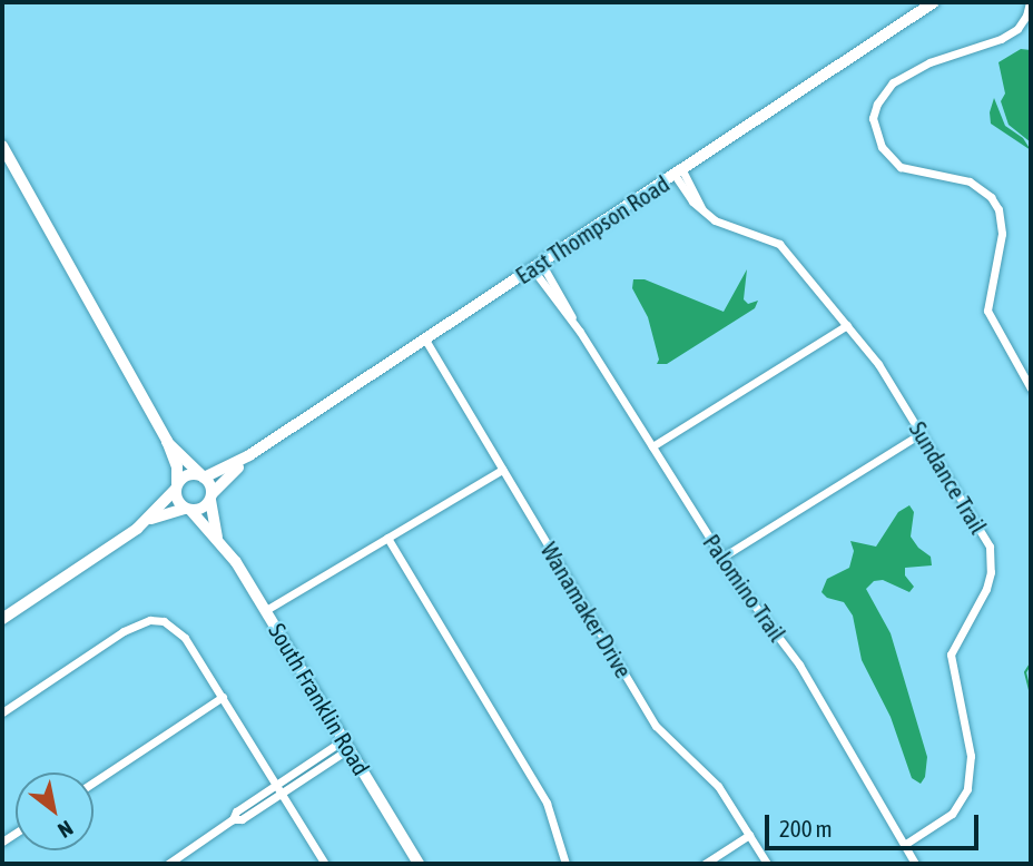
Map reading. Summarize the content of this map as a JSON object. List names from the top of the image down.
{
  "streets": {
    "main road": ["East Thompson Road", "South Franklin Road"],
    "street": ["Sundance Trail", "Palomino Trail", "Wanamaker Drive"]
  },
  "crossings": [
    ["East Thompson Road", "Sundance Trail"],
    ["East Thompson Road", "Palomino Trail"],
    ["East Thompson Road", "Wanamaker Drive"],
    ["East Thompson Road", "South Franklin Road"],
    ["Sundance Trail", "Palomino Trail"]
  ],
  "scale_bar": "200 m",
  "north": "bottom right"
}
